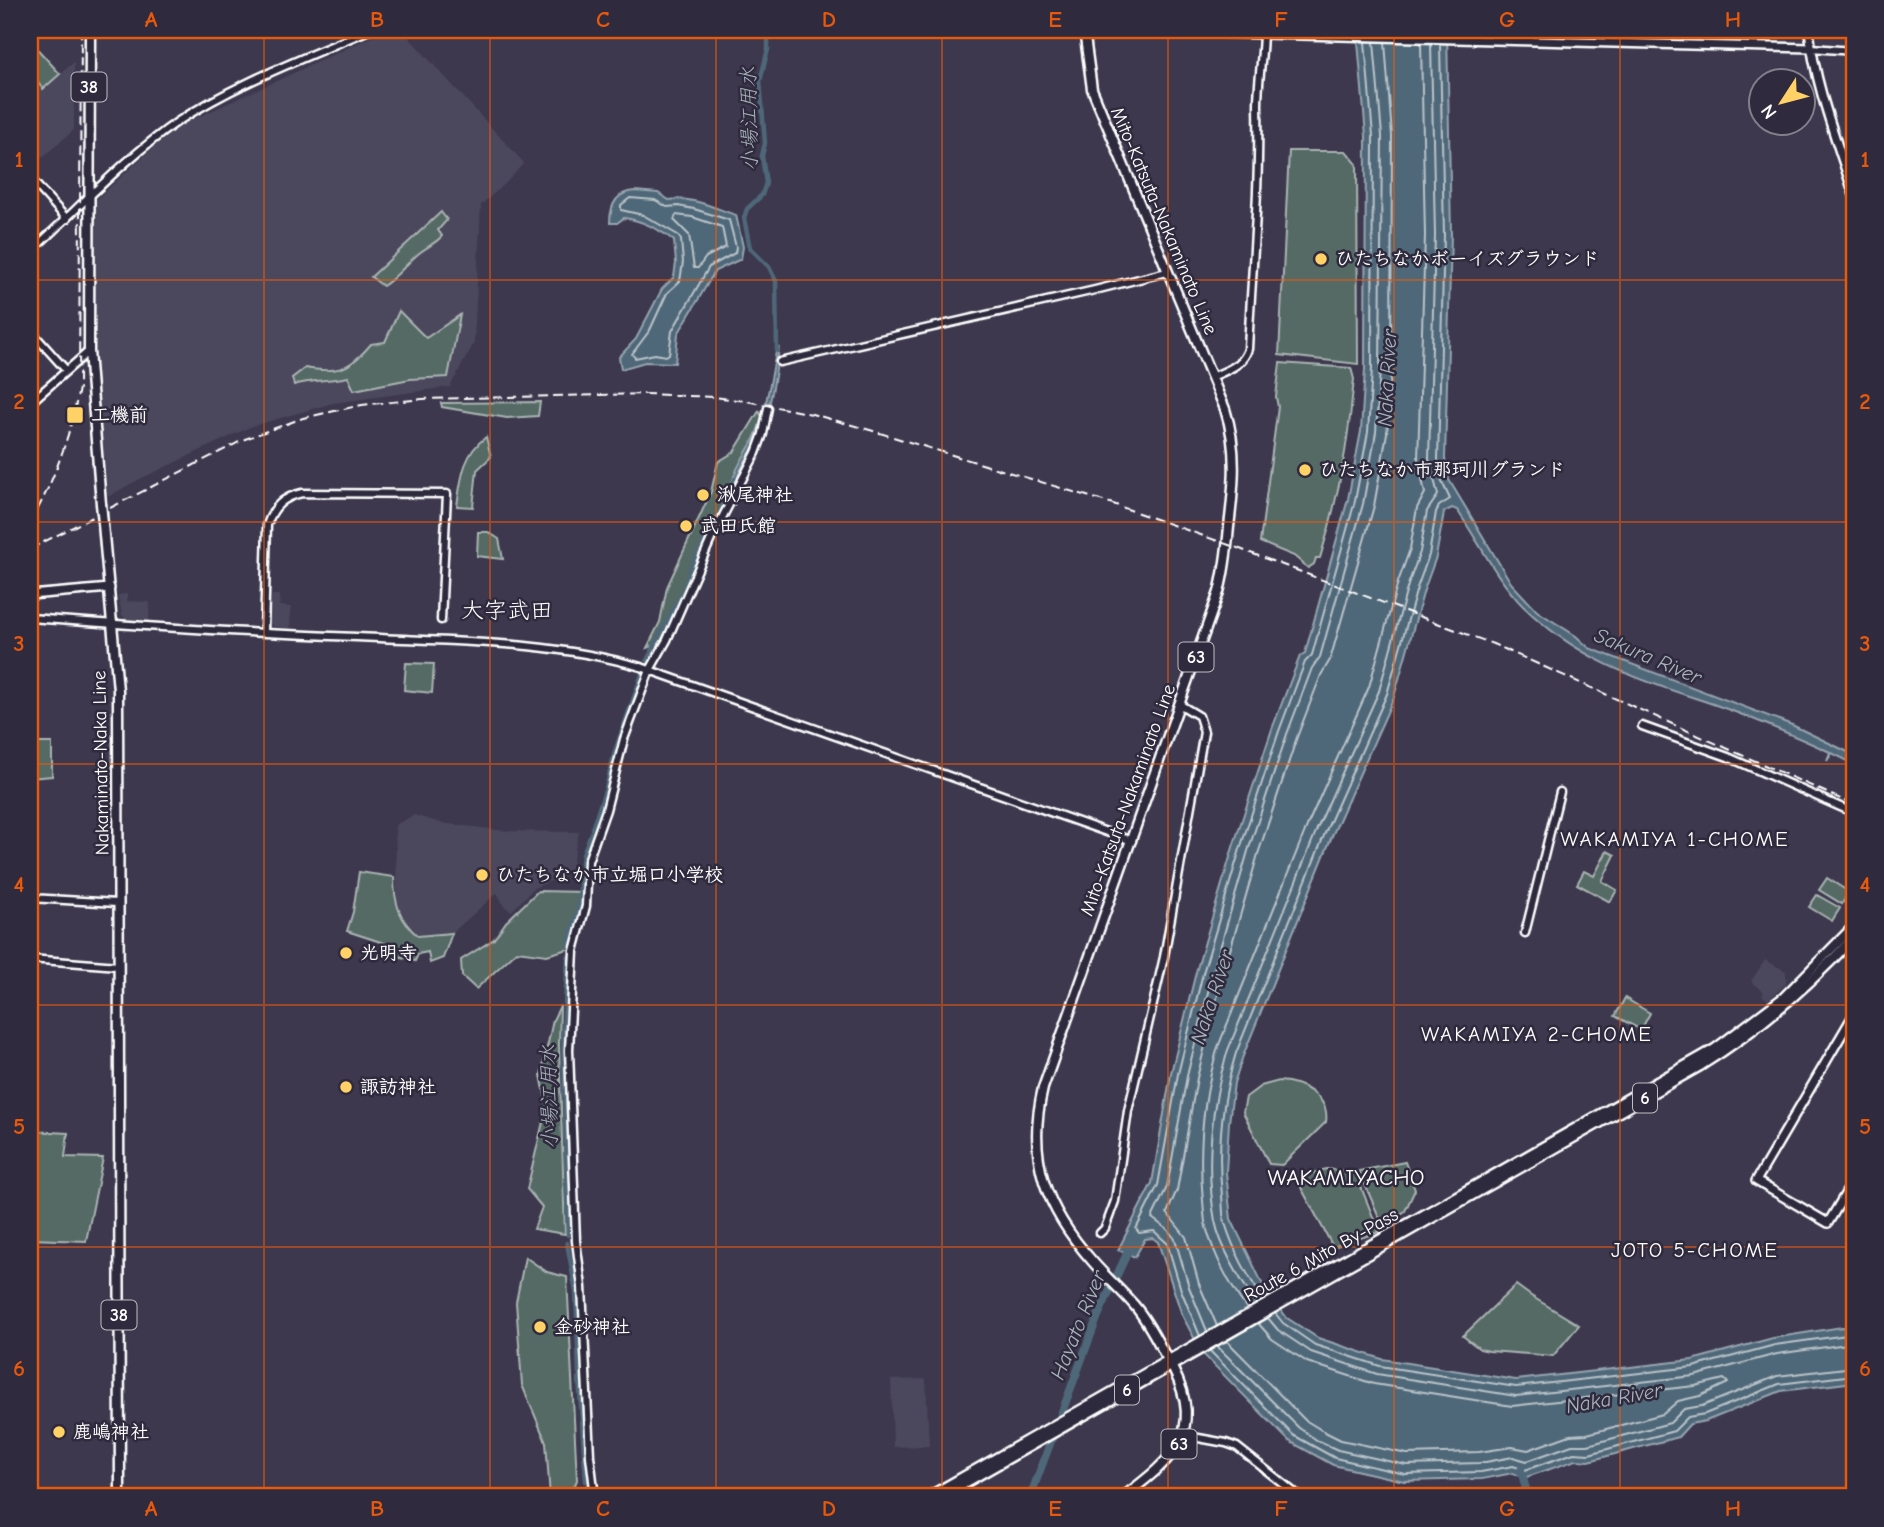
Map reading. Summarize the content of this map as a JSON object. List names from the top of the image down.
{
  "streets": {
    "main road": [
      "38",
      "Mito-Katsuta-Nakaminato Line",
      "63",
      "Nakaminato-Naka Line",
      "6",
      "Route 6 Mito By-Pass"
    ]
  },
  "districts": [
    "大字武田",
    "WAKAMIYA 1-CHOME",
    "WAKAMIYA 2-CHOME",
    "WAKAMIYACHO",
    "JOTO 5-CHOME"
  ],
  "water": [
    "小場江用水",
    "Naka River",
    "Sakura River",
    "Hayato River"
  ],
  "places": {
    "other": [
      "ひたちなかボーイズグラウンド",
      "ひたちなか市那珂川グランド",
      "湫尾神社",
      "武田氏館",
      "ひたちなか市立堀口小学校",
      "光明寺",
      "諏訪神社",
      "金砂神社",
      "鹿嶋神社"
    ],
    "transit": ["工機前"]
  },
  "north": "bottom left",
  "grid": {
    "columns": [
      "A",
      "B",
      "C",
      "D",
      "E",
      "F",
      "G",
      "H"
    ],
    "rows": [
      "1",
      "2",
      "3",
      "4",
      "5",
      "6"
    ]
  }
}
